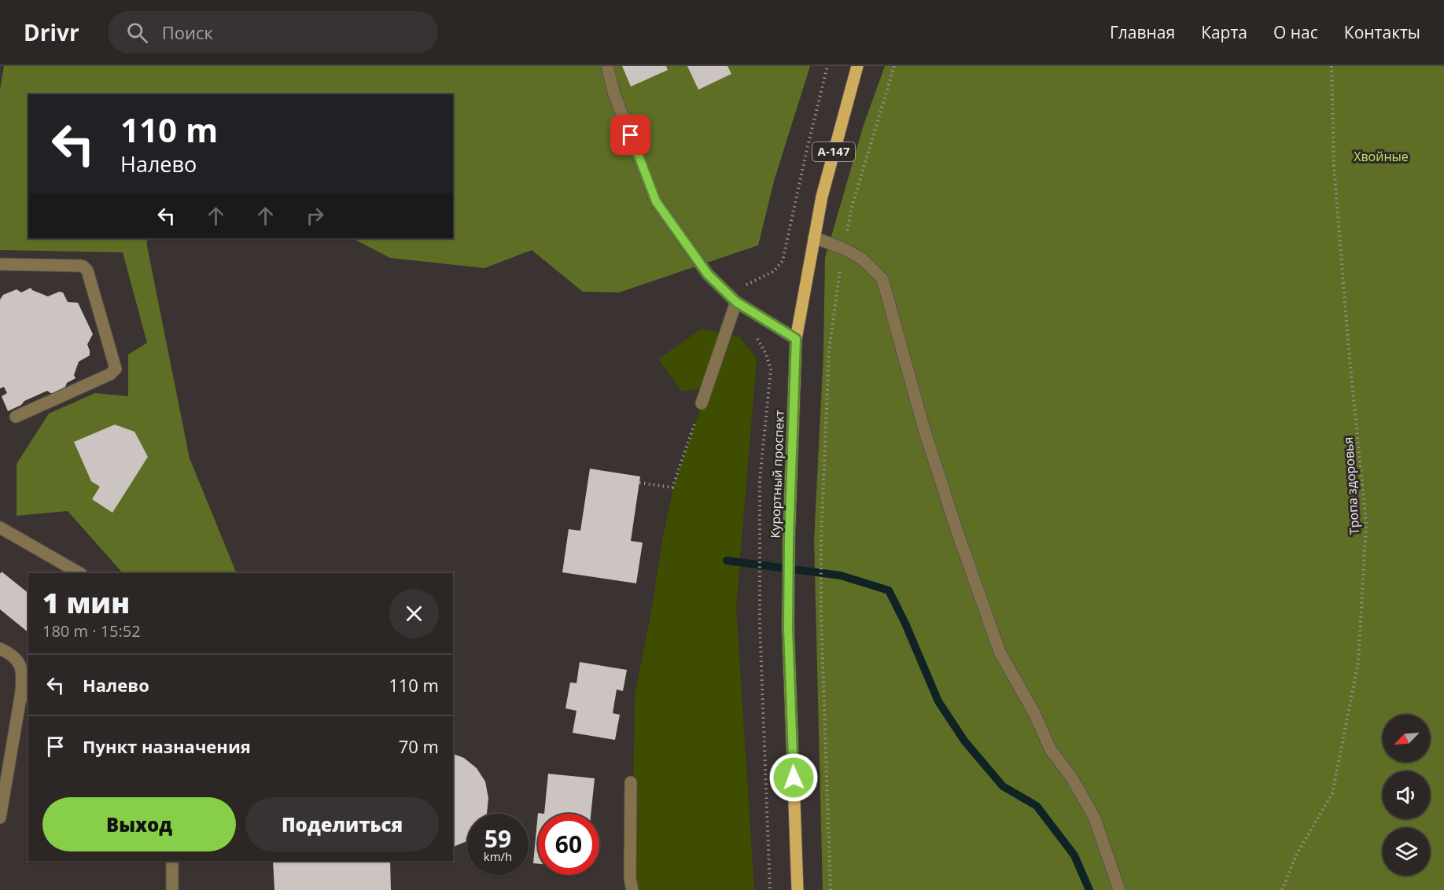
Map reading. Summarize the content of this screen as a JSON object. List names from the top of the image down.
{
  "streets": {
    "main road": ["А-147", "Курортный проспект"],
    "path": ["Тропа здоровья"]
  },
  "parks": ["Хвойные"],
  "north": "bottom left",
  "page": {
    "header": "Drivr",
    "search": "Поиск",
    "nav": [
      "Главная",
      "Карта",
      "О нас",
      "Контакты"
    ],
    "turn": ["110 m", "Налево"],
    "heading": ["1 мин", "180 m · 15:52"],
    "list": [
      {
        "name": "Налево",
        "value": "110 m"
      },
      {
        "name": "Пункт назначения",
        "value": "70 m"
      }
    ],
    "buttons": ["Выход", "Поделиться"],
    "speed": "59 km/h",
    "limit": "60"
  }
}
